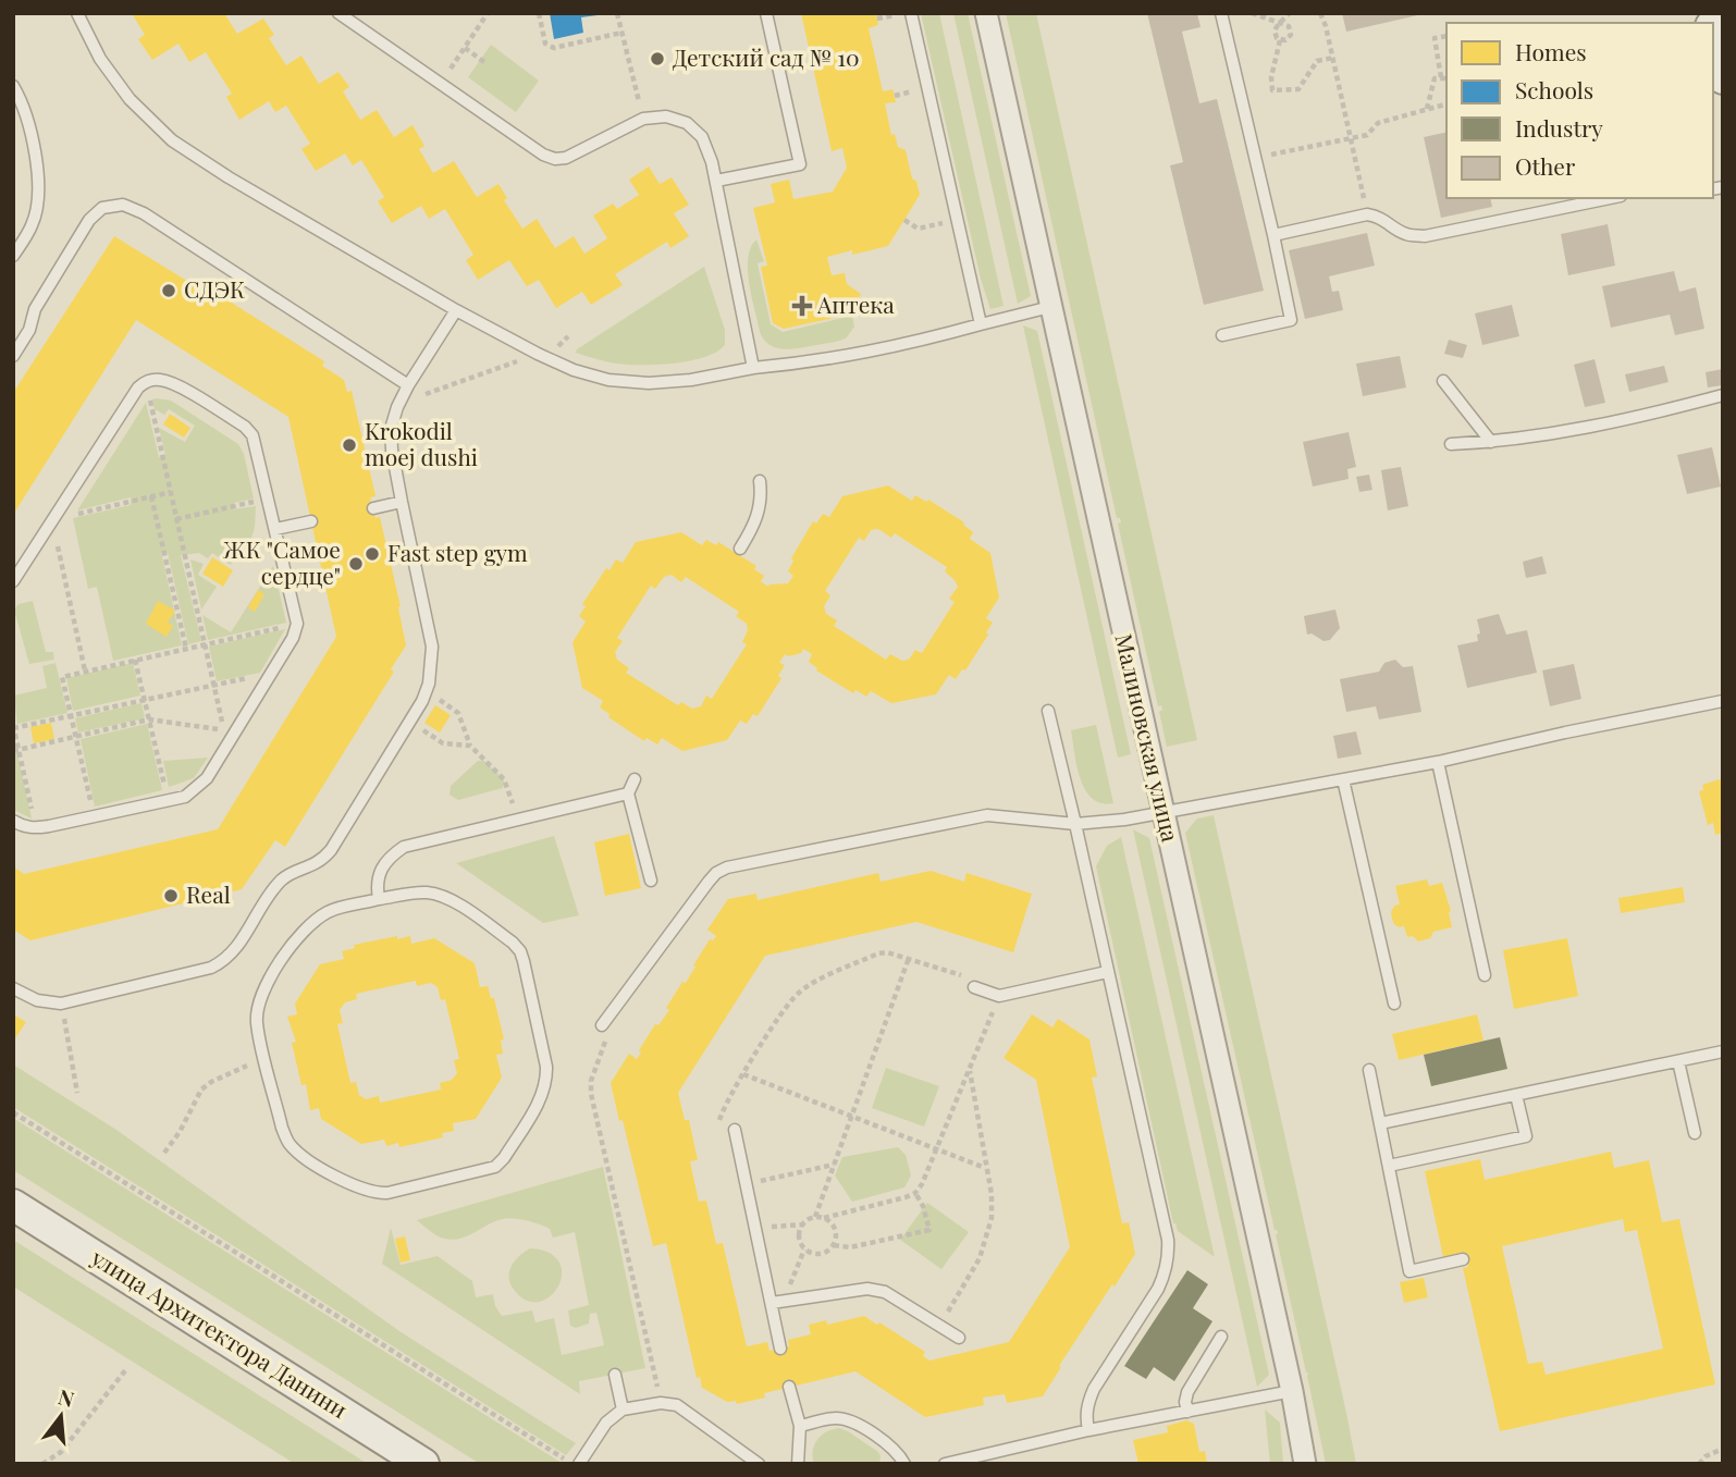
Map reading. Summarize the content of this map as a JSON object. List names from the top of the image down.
{
  "streets": {
    "street": ["Малиновская улица", "улица Архитектора Данини"]
  },
  "places": {
    "other": [
      "Детский сад № 10",
      "СДЭК",
      "Krokodil moej dushi",
      "Fast step gym",
      "ЖК \"Самое сердце\"",
      "Real"
    ],
    "health": ["Аптека"]
  },
  "legend": [
    "Homes",
    "Schools",
    "Industry",
    "Other"
  ],
  "north": "top"
}
